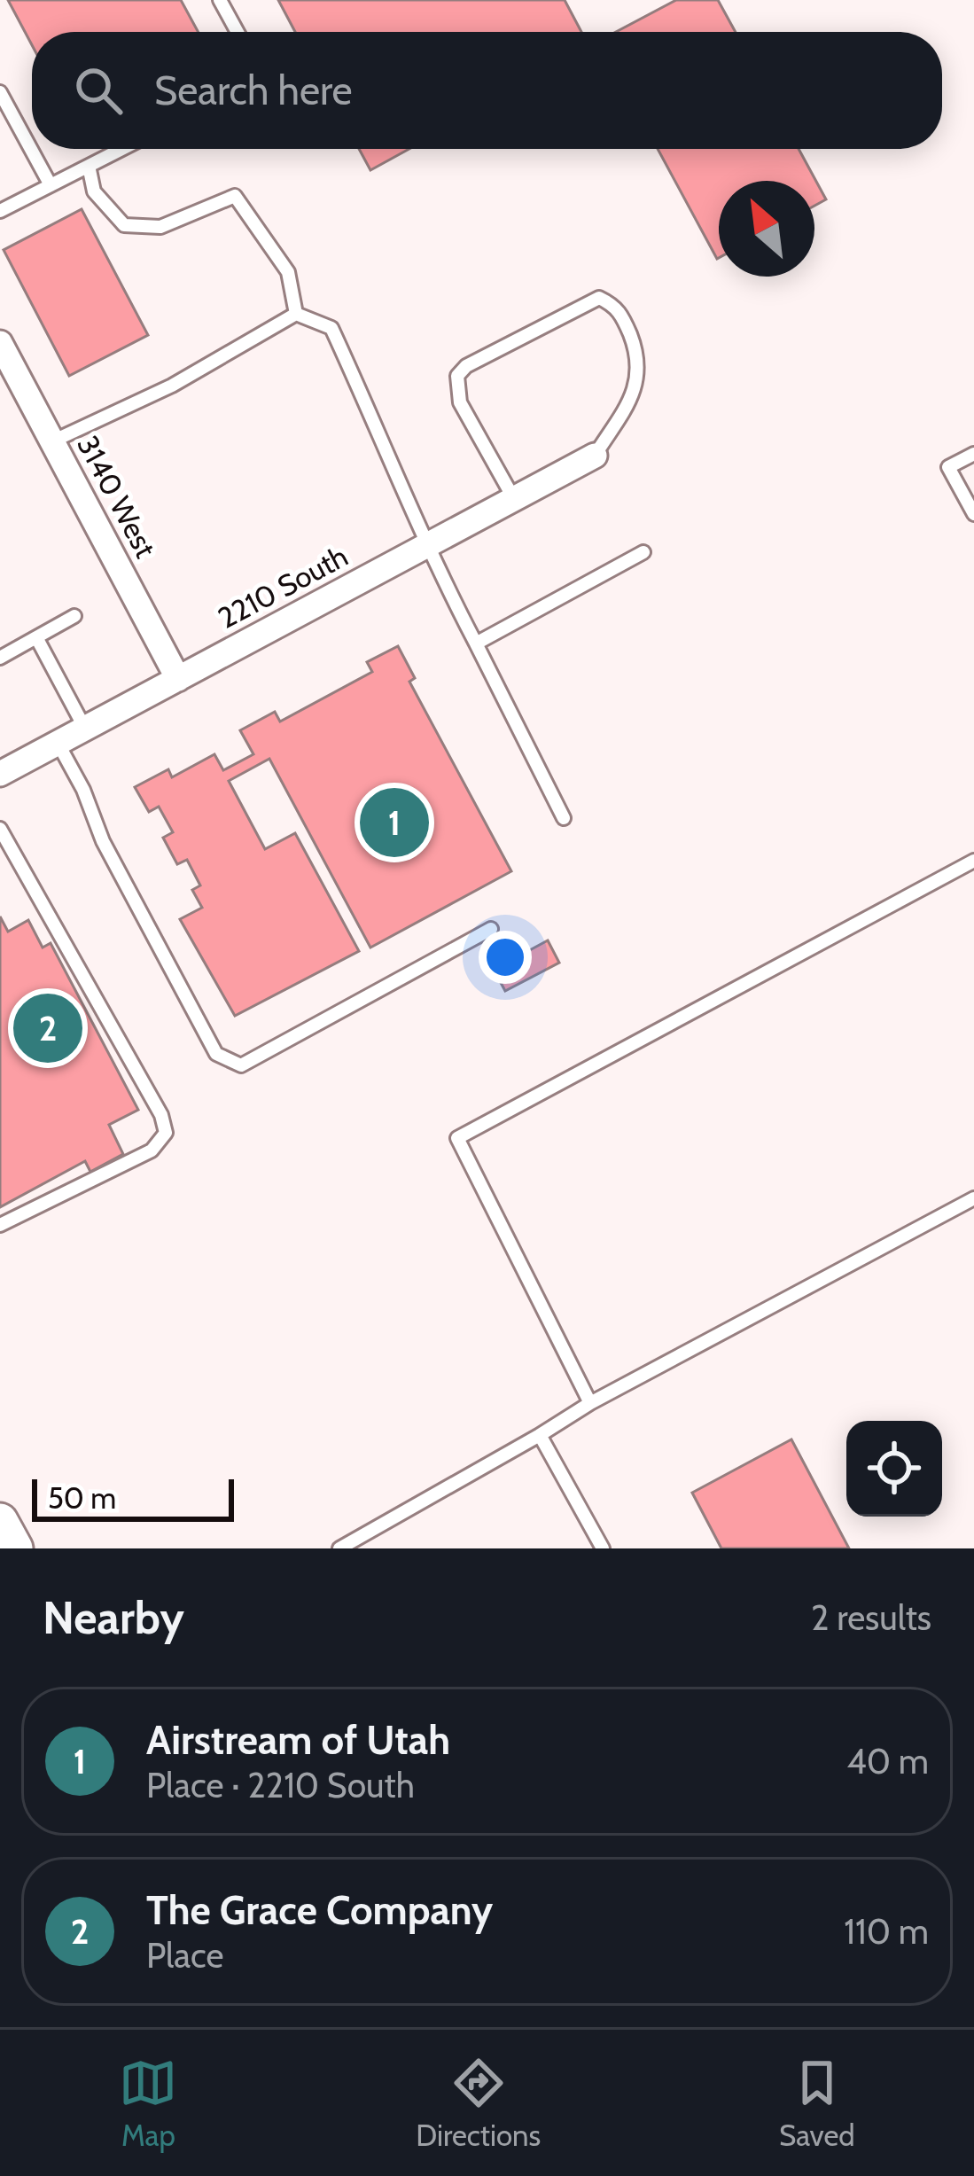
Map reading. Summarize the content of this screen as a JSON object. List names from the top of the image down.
{
  "streets": {
    "street": ["3140 West", "2210 South"]
  },
  "crossings": [
    ["3140 West", "2210 South"]
  ],
  "scale_bar": "50 m",
  "north": "top left",
  "page": {
    "search": "Search here",
    "pins": ["1", "2"],
    "scale": "50 m",
    "heading": ["Nearby", "2 results"],
    "list": [
      {
        "mark": "1",
        "name": "Airstream of Utah",
        "note": "Place · 2210 South",
        "value": "40 m"
      },
      {
        "mark": "2",
        "name": "The Grace Company",
        "note": "Place",
        "value": "110 m"
      }
    ],
    "nav": ["Map", "Directions", "Saved"]
  }
}
